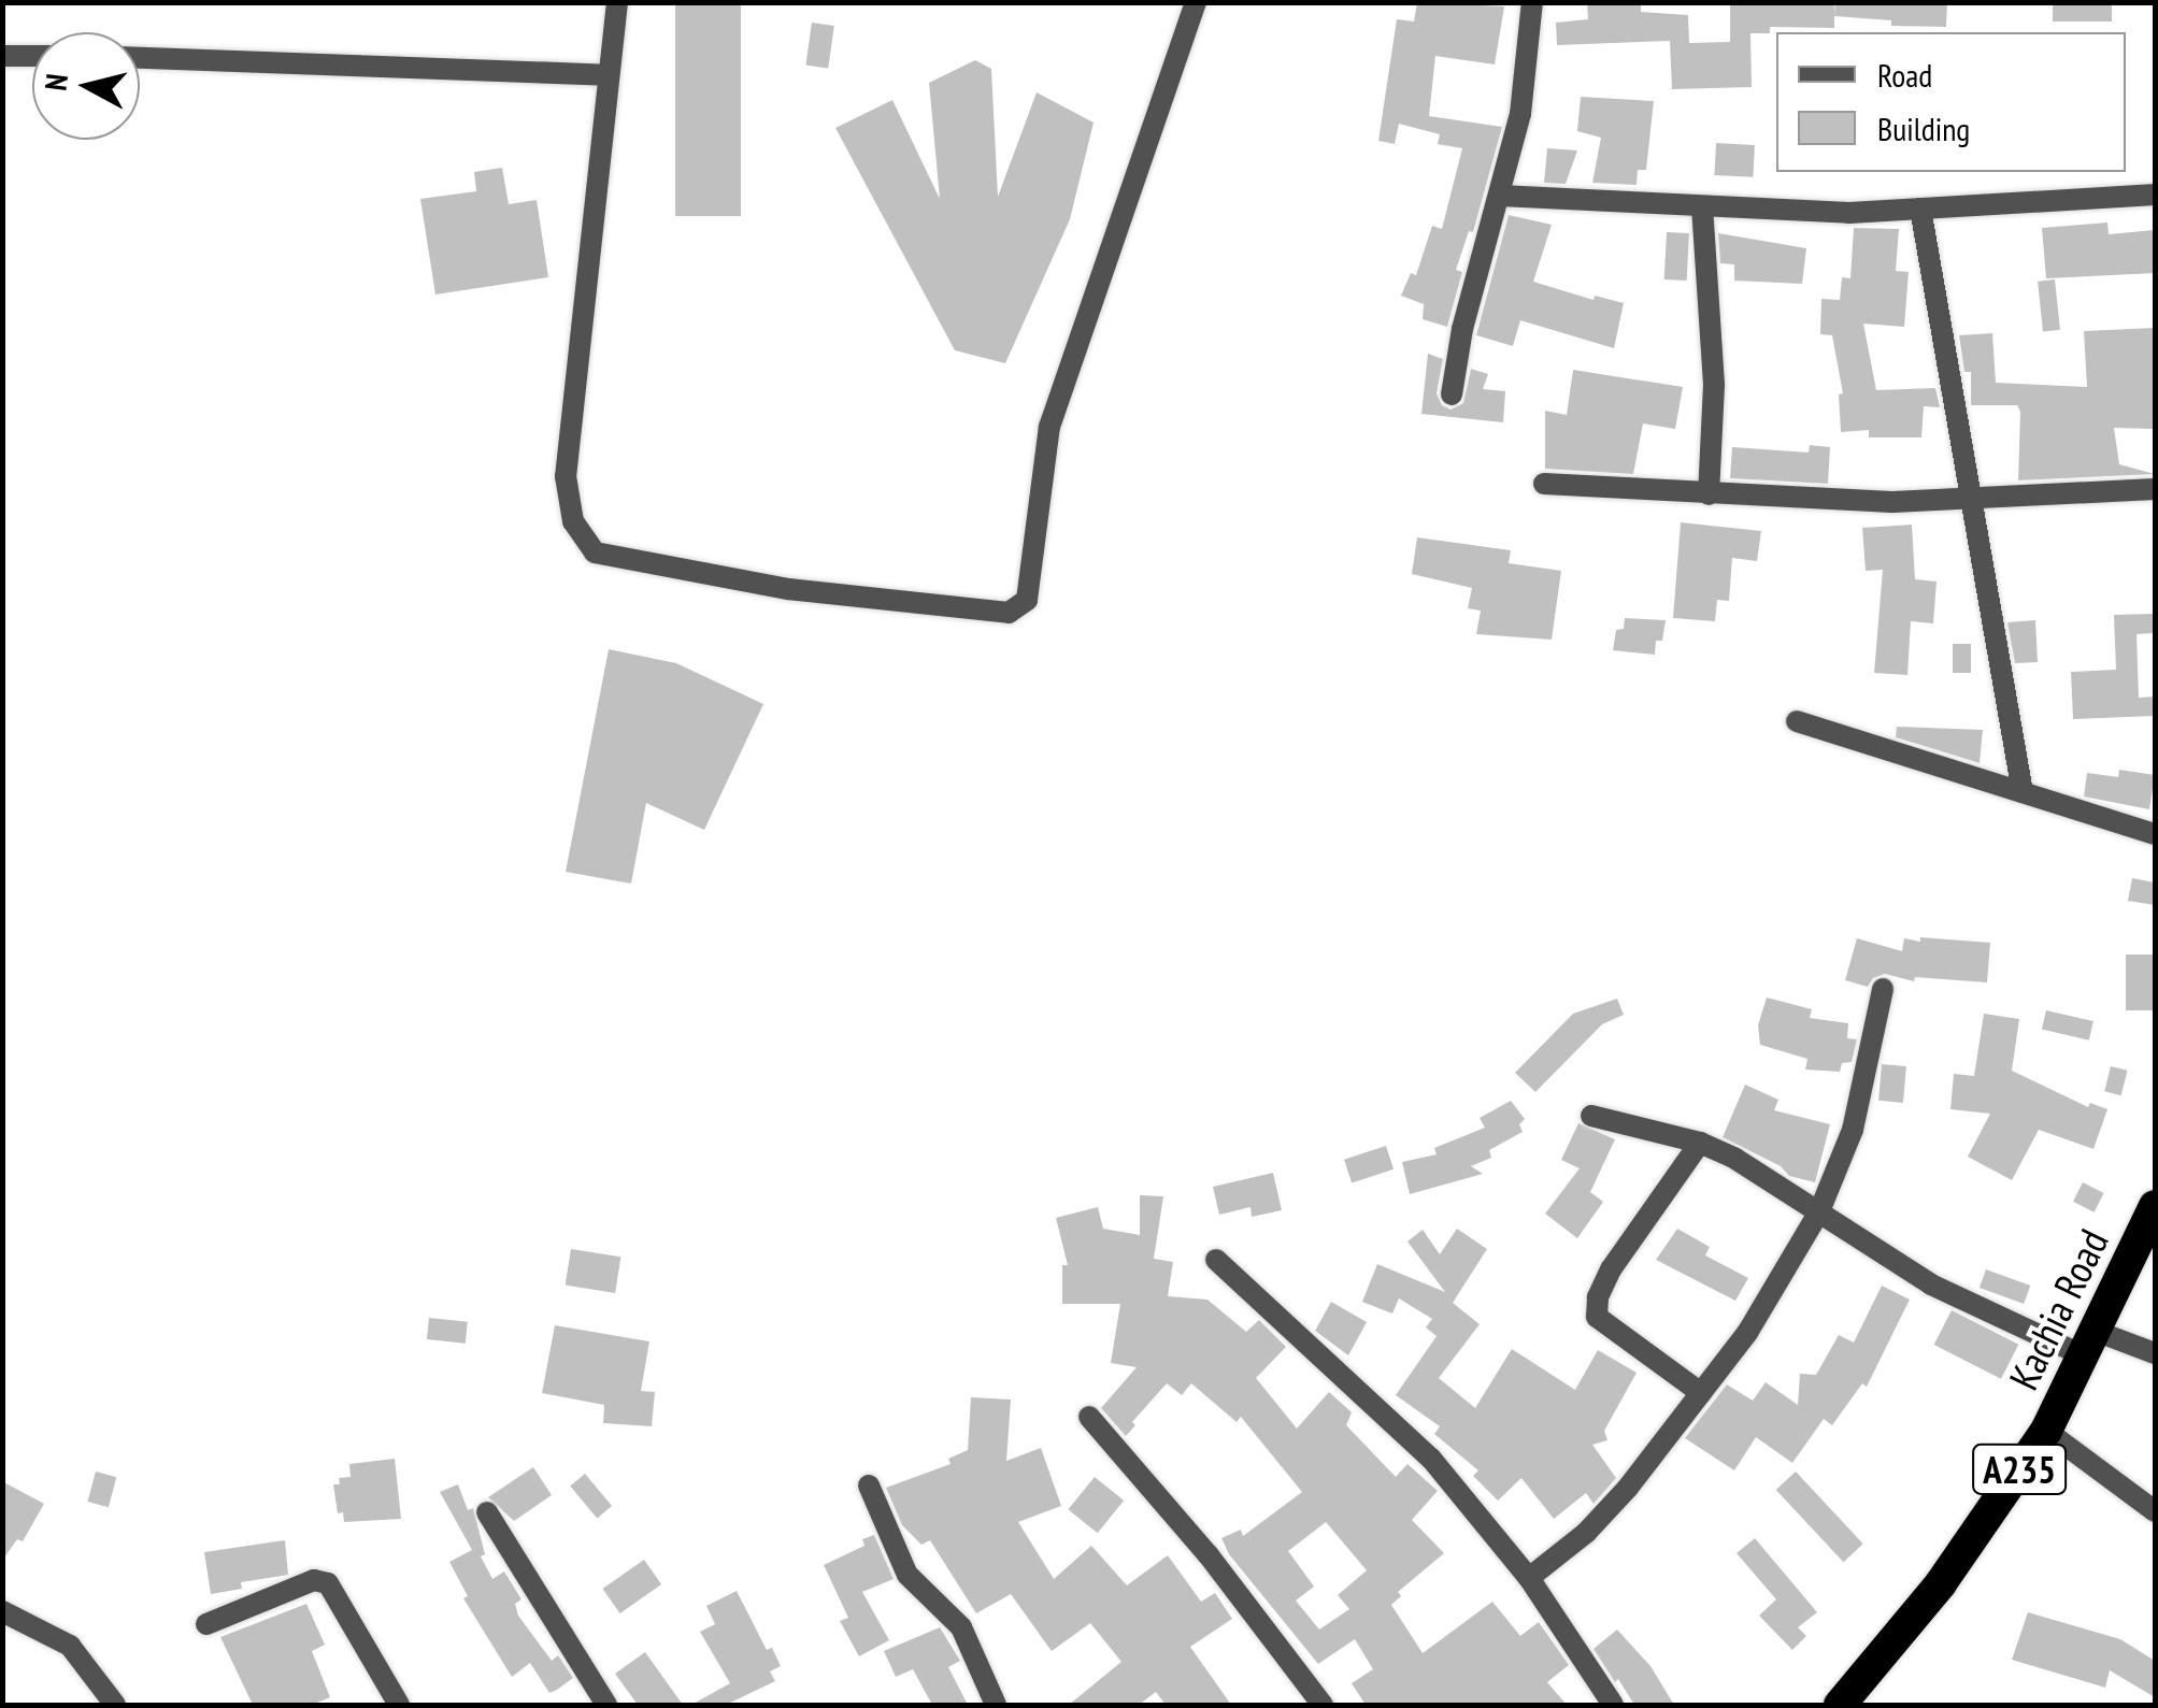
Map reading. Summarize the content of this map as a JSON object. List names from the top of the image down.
{
  "streets": {
    "highway": ["Kachia Road", "A235"]
  },
  "legend": ["Road", "Building"],
  "north": "left"
}
